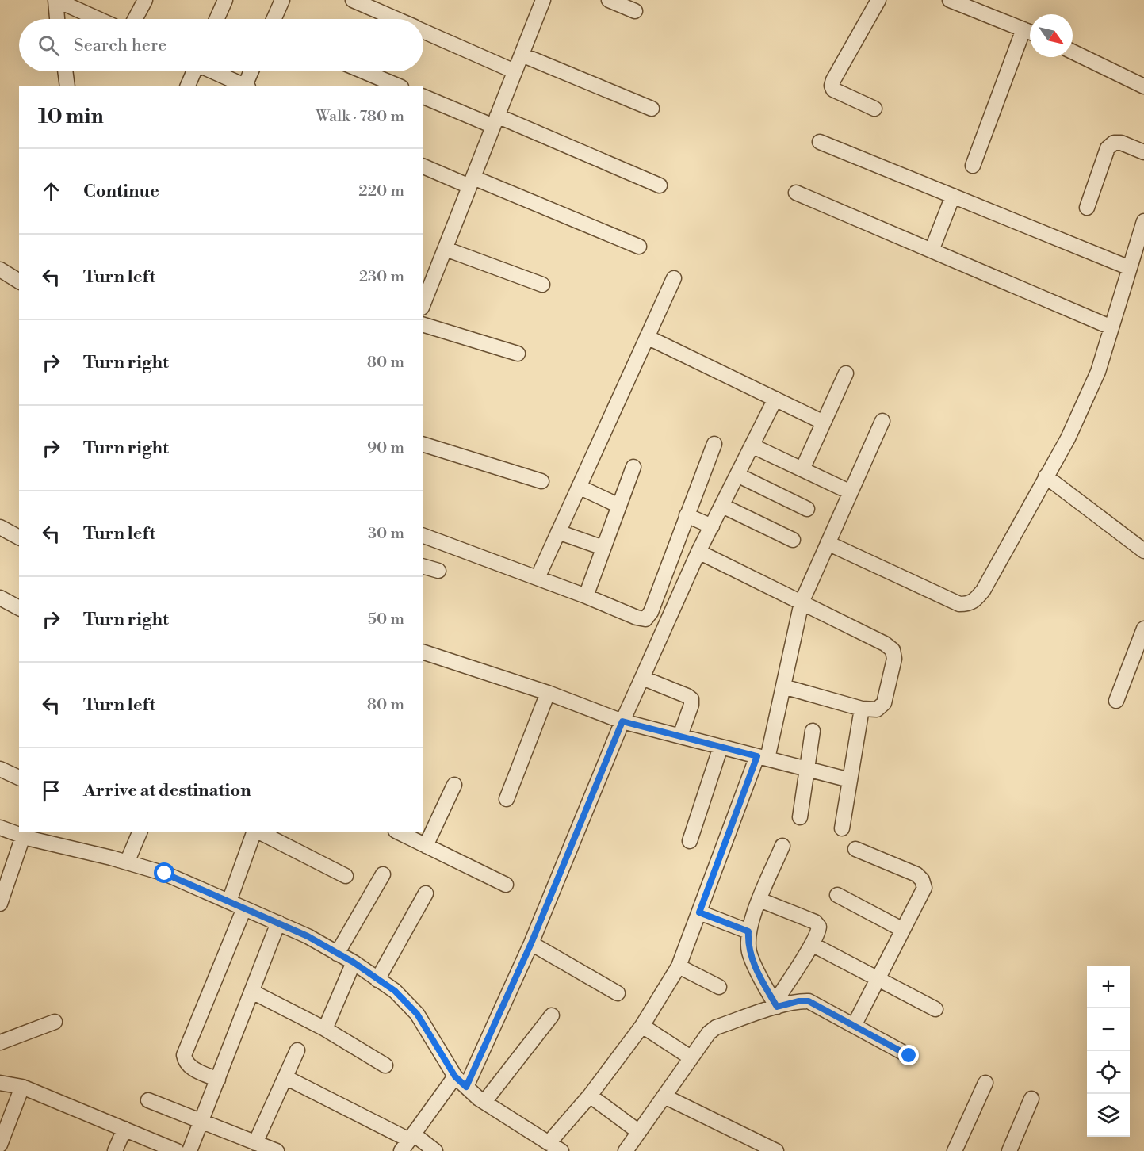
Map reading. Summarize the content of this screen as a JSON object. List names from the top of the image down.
{
  "north": "bottom right",
  "page": {
    "search": "Search here",
    "heading": ["10 min", "Walk · 780 m"],
    "list": [
      ["Continue", "220 m"],
      ["Turn left", "230 m"],
      ["Turn right", "80 m"],
      ["Turn right", "90 m"],
      ["Turn left", "30 m"],
      ["Turn right", "50 m"],
      ["Turn left", "80 m"],
      "Arrive at destination"
    ],
    "map_buttons": ["+", "−"]
  }
}
